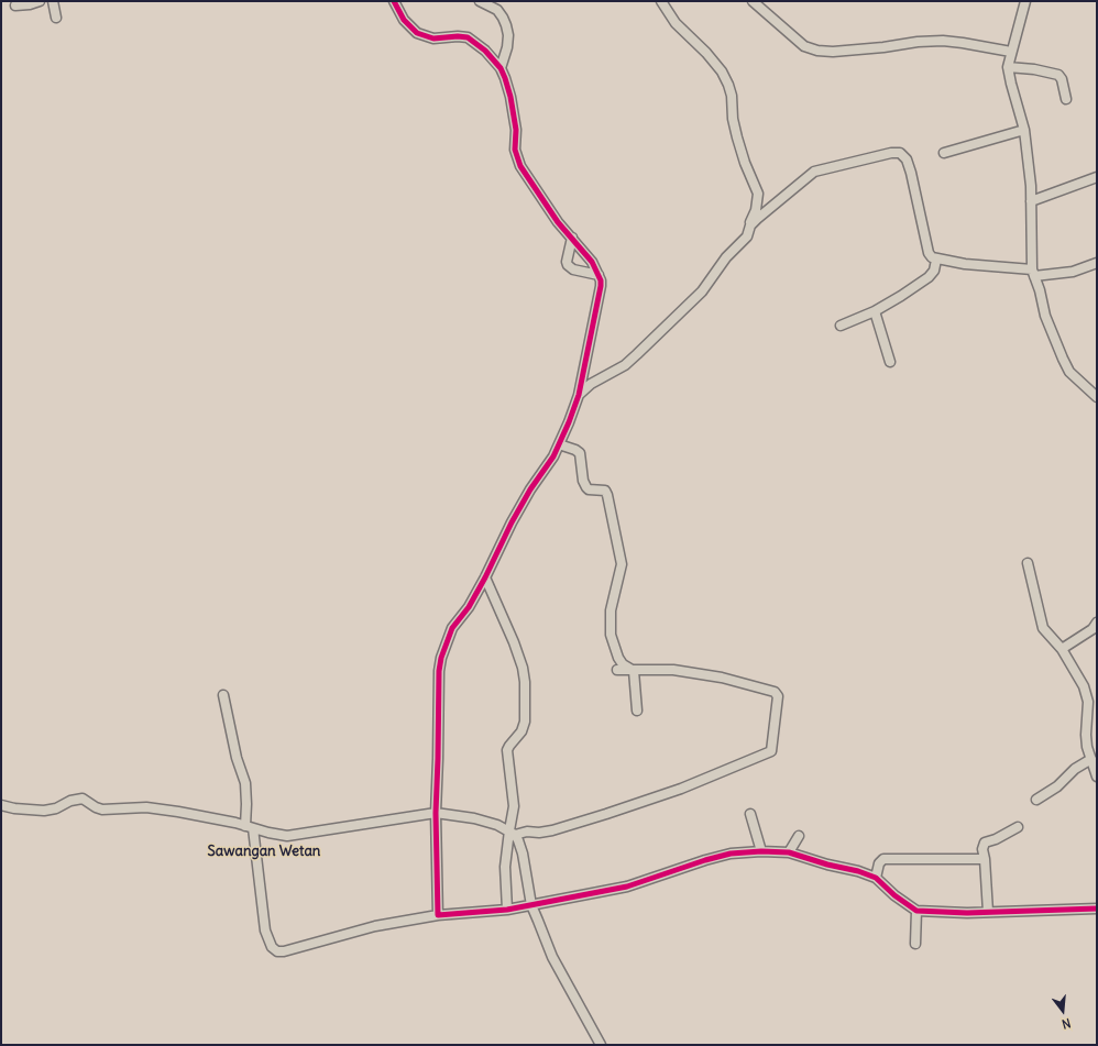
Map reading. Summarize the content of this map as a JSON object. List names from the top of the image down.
{
  "districts": ["Sawangan Wetan"],
  "north": "bottom"
}
